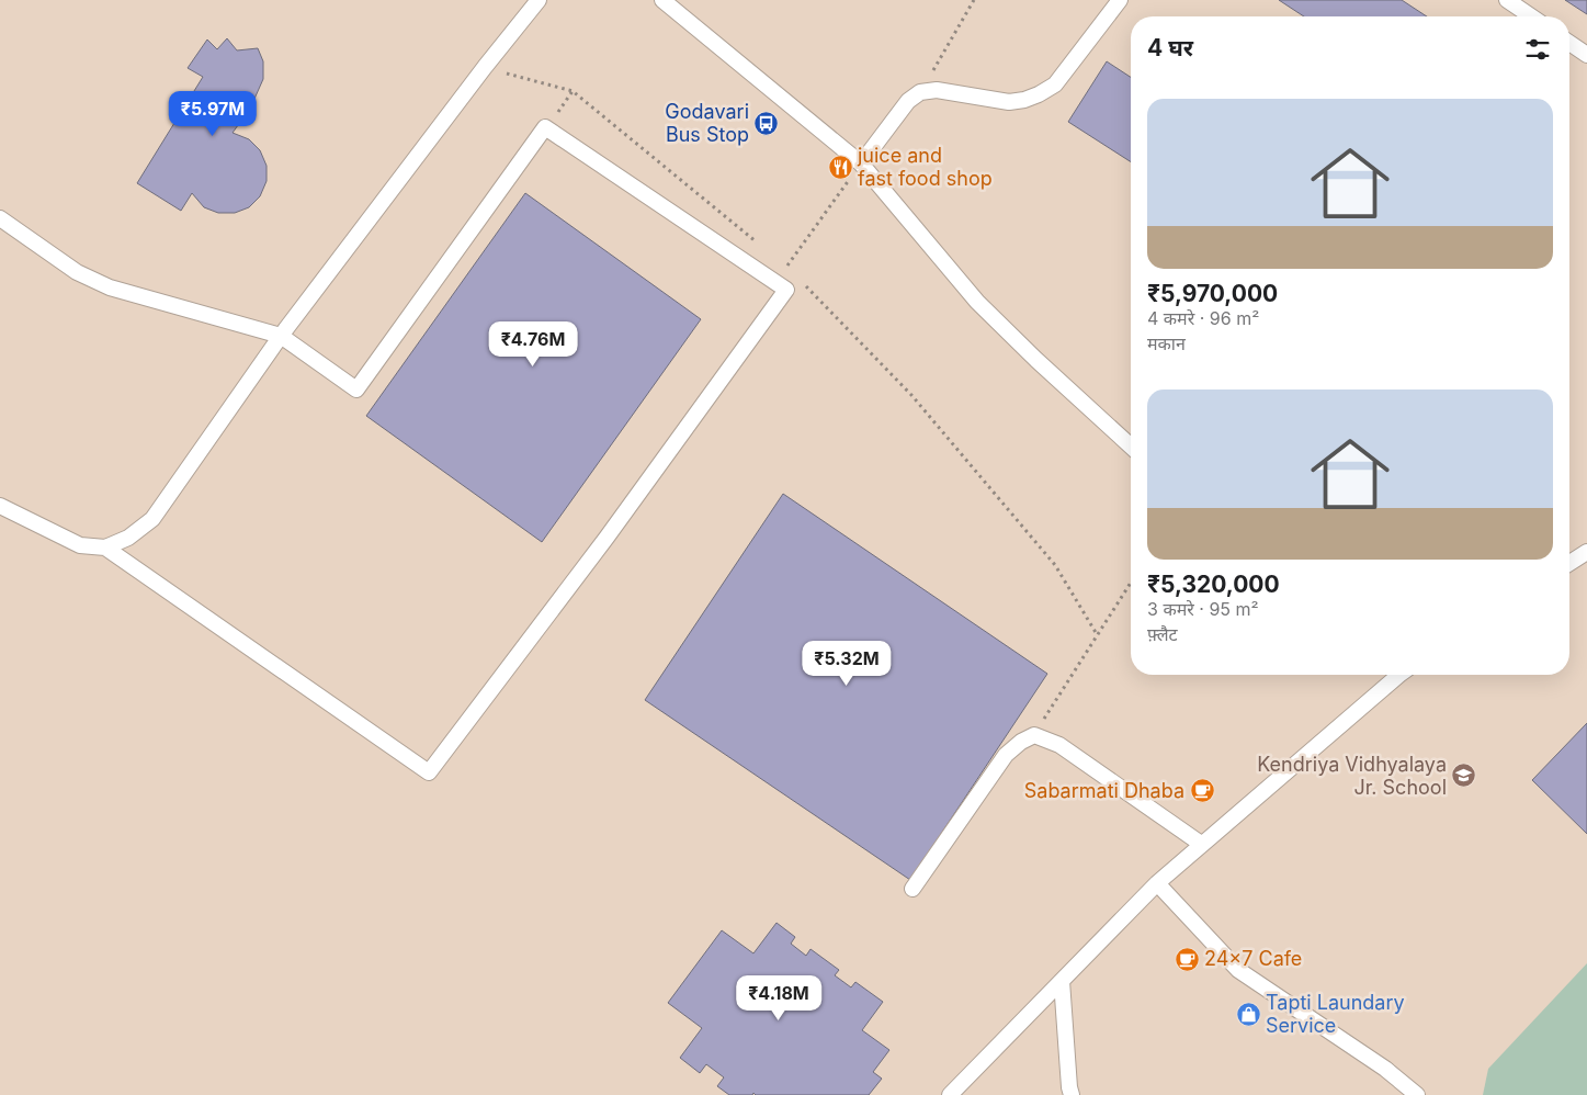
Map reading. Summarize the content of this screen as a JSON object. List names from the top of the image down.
{
  "places": {
    "bus stop": ["Godavari Bus Stop"],
    "restaurant": ["juice and fast food shop"],
    "school or university": ["Kendriya Vidhyalaya Jr. School"],
    "cafe": ["Sabarmati Dhaba", "24×7 Cafe"],
    "shop": ["Tapti Laundary Service"]
  },
  "page": {
    "heading": "4 घर",
    "list": [
      {
        "name": "₹5,970,000",
        "note": "4 कमरे · 96 m² · मकान"
      },
      {
        "name": "₹5,320,000",
        "note": "3 कमरे · 95 m² · फ़्लैट"
      }
    ],
    "price": [
      "₹5.97M",
      "₹4.76M",
      "₹5.32M",
      "₹4.18M"
    ]
  }
}
